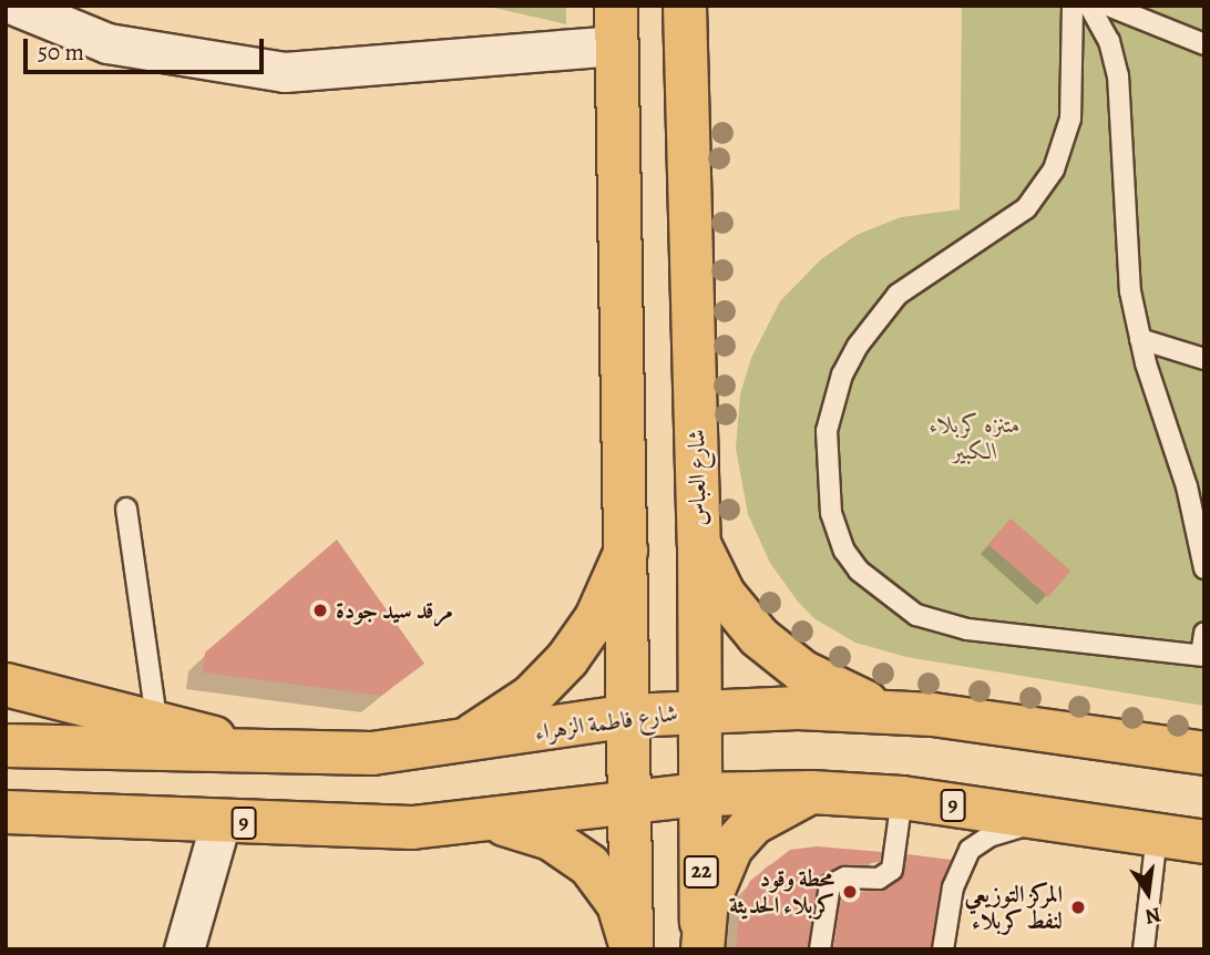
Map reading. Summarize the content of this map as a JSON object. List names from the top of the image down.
{
  "streets": {
    "main road": [
      "شارع العباس",
      "شارع فاطمة الزهراء",
      "9",
      "22"
    ]
  },
  "crossings": [
    ["شارع العباس", "شارع فاطمة الزهراء"],
    ["شارع العباس", "9"]
  ],
  "parks": ["متنزه كربلاء الكبير"],
  "places": ["مرقد سيد جودة", "محطة وقود كربلاء الحديثة", "المركز التوزيعي لنفط كربلاء"],
  "scale_bar": "50 m",
  "north": "bottom"
}
